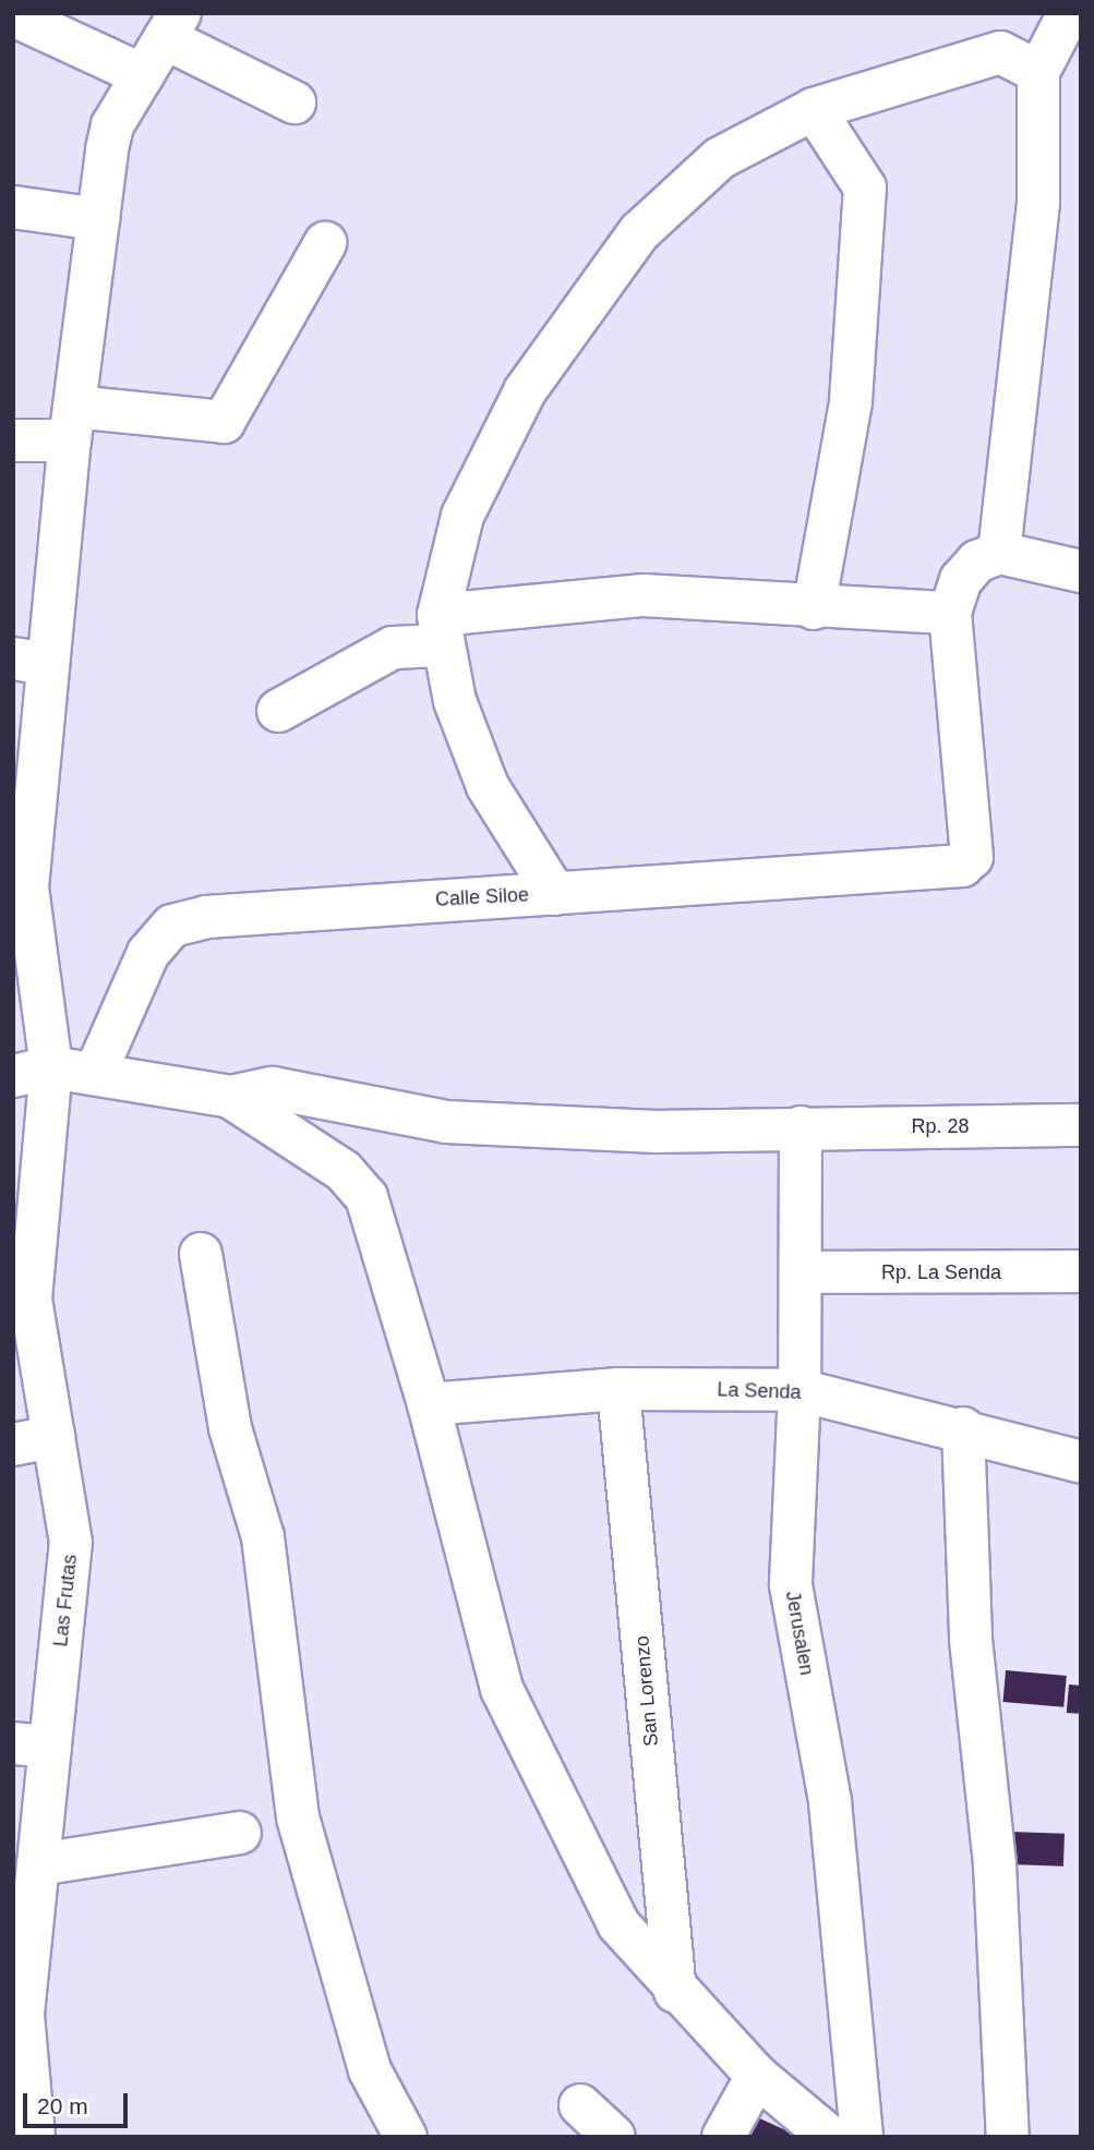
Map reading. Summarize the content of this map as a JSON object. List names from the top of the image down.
{
  "streets": {
    "street": [
      "Calle Siloe",
      "Rp. 28",
      "Rp. La Senda",
      "La Senda",
      "Las Frutas",
      "Jerusalen",
      "San Lorenzo"
    ]
  },
  "crossings": [
    ["Rp. 28", "Jerusalen"],
    ["Rp. La Senda", "Jerusalen"],
    ["La Senda", "Jerusalen"],
    ["La Senda", "San Lorenzo"]
  ],
  "scale_bar": "20 m"
}
